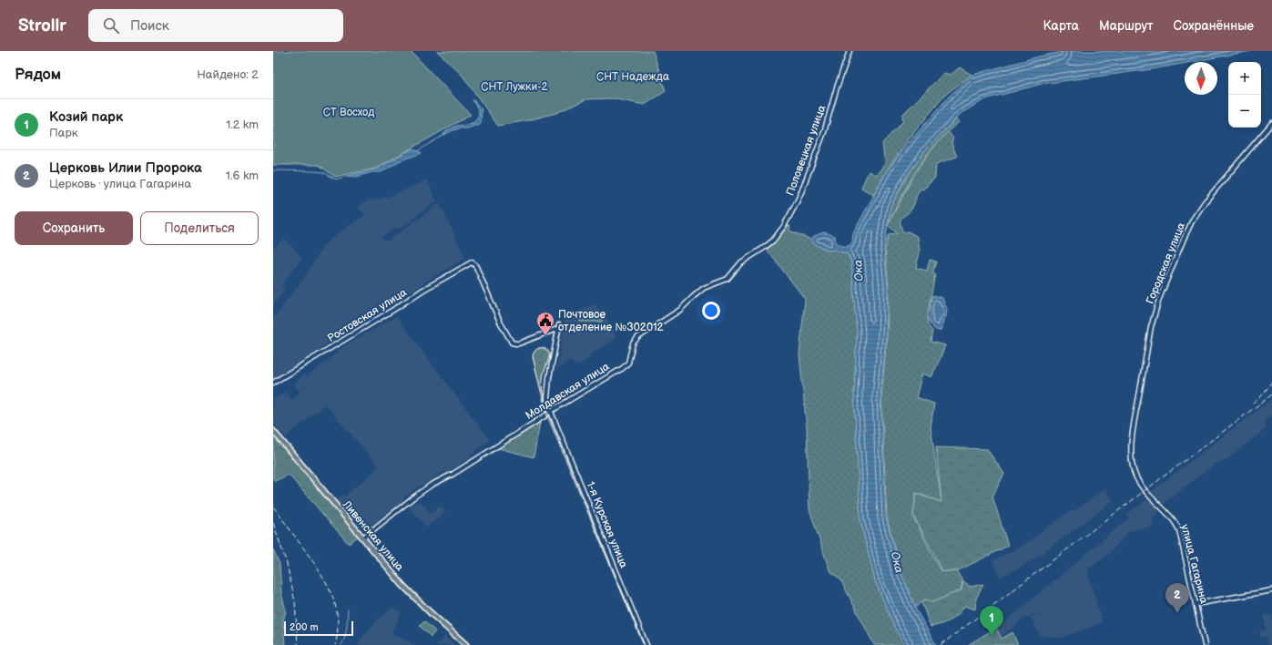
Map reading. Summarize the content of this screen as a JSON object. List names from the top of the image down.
{
  "streets": {
    "main road": ["Ливенская улица"],
    "street": [
      "Половецкая улица",
      "Городская улица",
      "Ростовская улица",
      "Молдавская улица",
      "1-я Курская улица",
      "улица Гагарина"
    ]
  },
  "crossings": [
    ["Половецкая улица", "Молдавская улица"],
    ["Городская улица", "улица Гагарина"],
    ["Ростовская улица", "1-я Курская улица"],
    ["Молдавская улица", "1-я Курская улица"],
    ["Молдавская улица", "Ливенская улица"]
  ],
  "water": ["Ока"],
  "parks": ["СНТ Надежда", "СНТ Лужки-2", "СТ Восход"],
  "places": {
    "public building": ["Почтовое отделение №302012"]
  },
  "scale_bar": "200 m",
  "north": "bottom",
  "page": {
    "header": "Strollr",
    "search": "Поиск",
    "nav": ["Карта", "Маршрут", "Сохранённые"],
    "heading": ["Рядом", "Найдено: 2"],
    "map_buttons": ["+", "−"],
    "list": [
      {
        "mark": "1",
        "name": "Козий парк",
        "note": "Парк",
        "value": "1.2 km"
      },
      {
        "mark": "2",
        "name": "Церковь Илии Пророка",
        "note": "Церковь · улица Гагарина",
        "value": "1.6 km"
      }
    ],
    "buttons": ["Сохранить", "Поделиться"],
    "pins": ["2", "1"],
    "scale": "200 m"
  }
}
